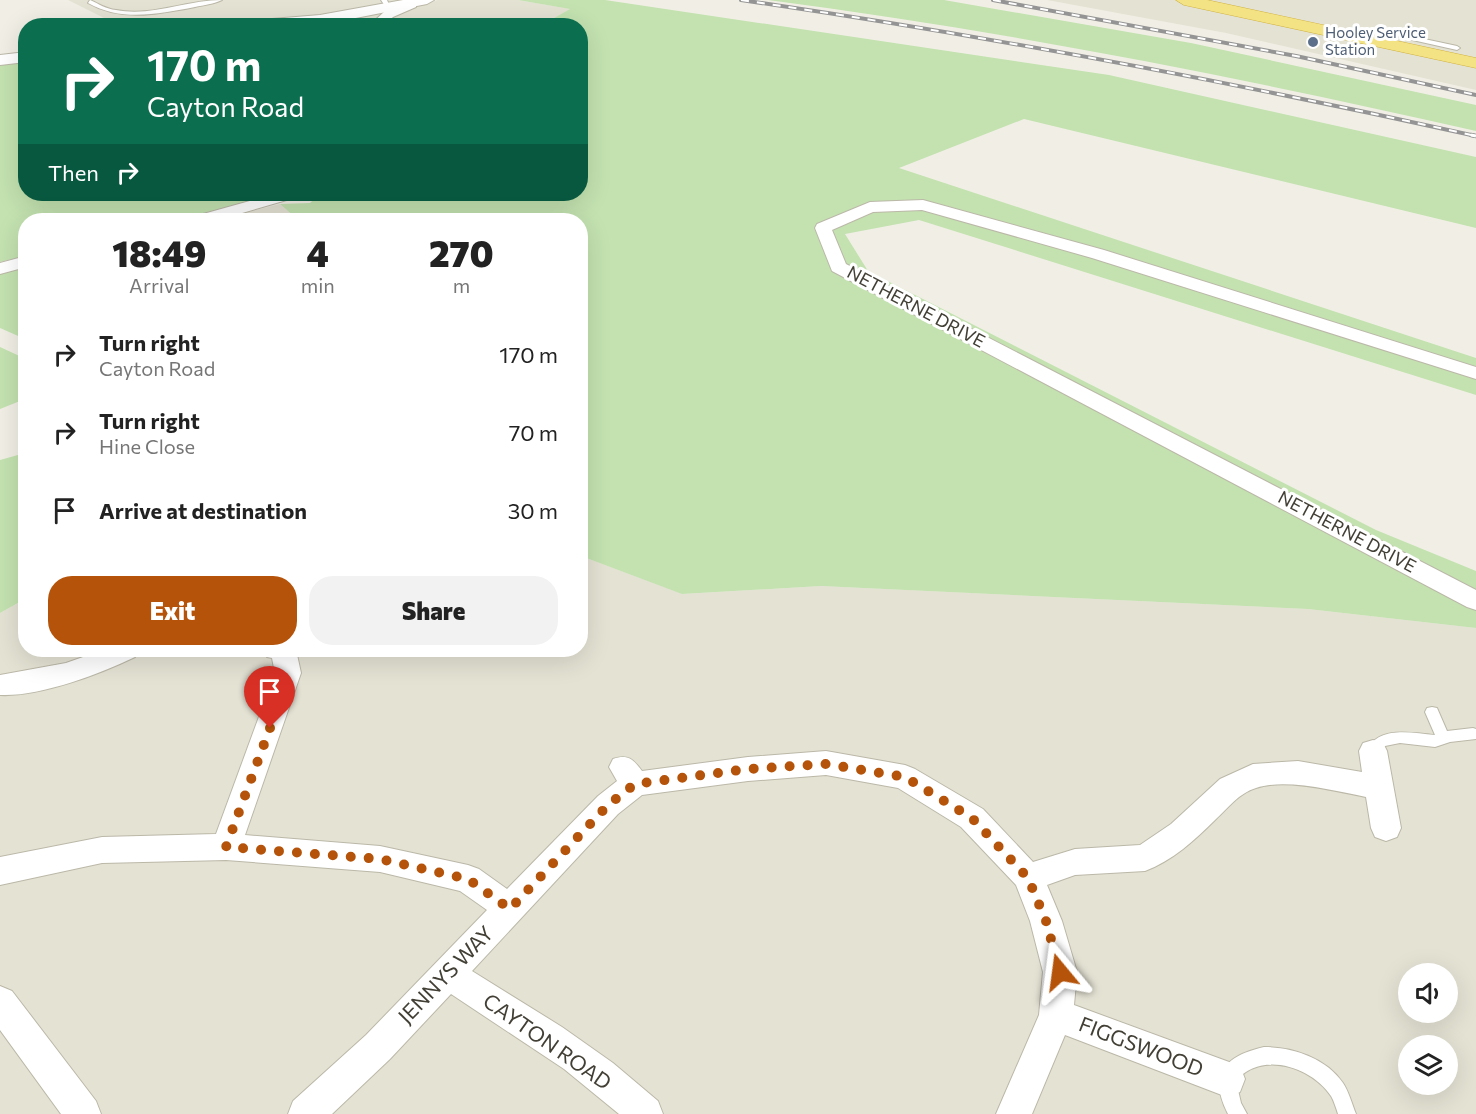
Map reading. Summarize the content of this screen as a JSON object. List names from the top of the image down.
{
  "streets": {
    "street": [
      "NETHERNE DRIVE",
      "JENNYS WAY",
      "CAYTON ROAD",
      "FIGGSWOOD"
    ]
  },
  "crossings": [
    ["JENNYS WAY", "CAYTON ROAD"],
    ["JENNYS WAY", "FIGGSWOOD"]
  ],
  "places": ["Hooley Service Station"],
  "page": {
    "turn": ["170 m", "Cayton Road"],
    "then": "Then",
    "eta": [
      "18:49",
      "Arrival",
      "4",
      "min",
      "270",
      "m"
    ],
    "list": [
      {
        "name": "Turn right",
        "note": "Cayton Road",
        "value": "170 m"
      },
      {
        "name": "Turn right",
        "note": "Hine Close",
        "value": "70 m"
      },
      {
        "name": "Arrive at destination",
        "value": "30 m"
      }
    ],
    "buttons": ["Exit", "Share"]
  }
}
